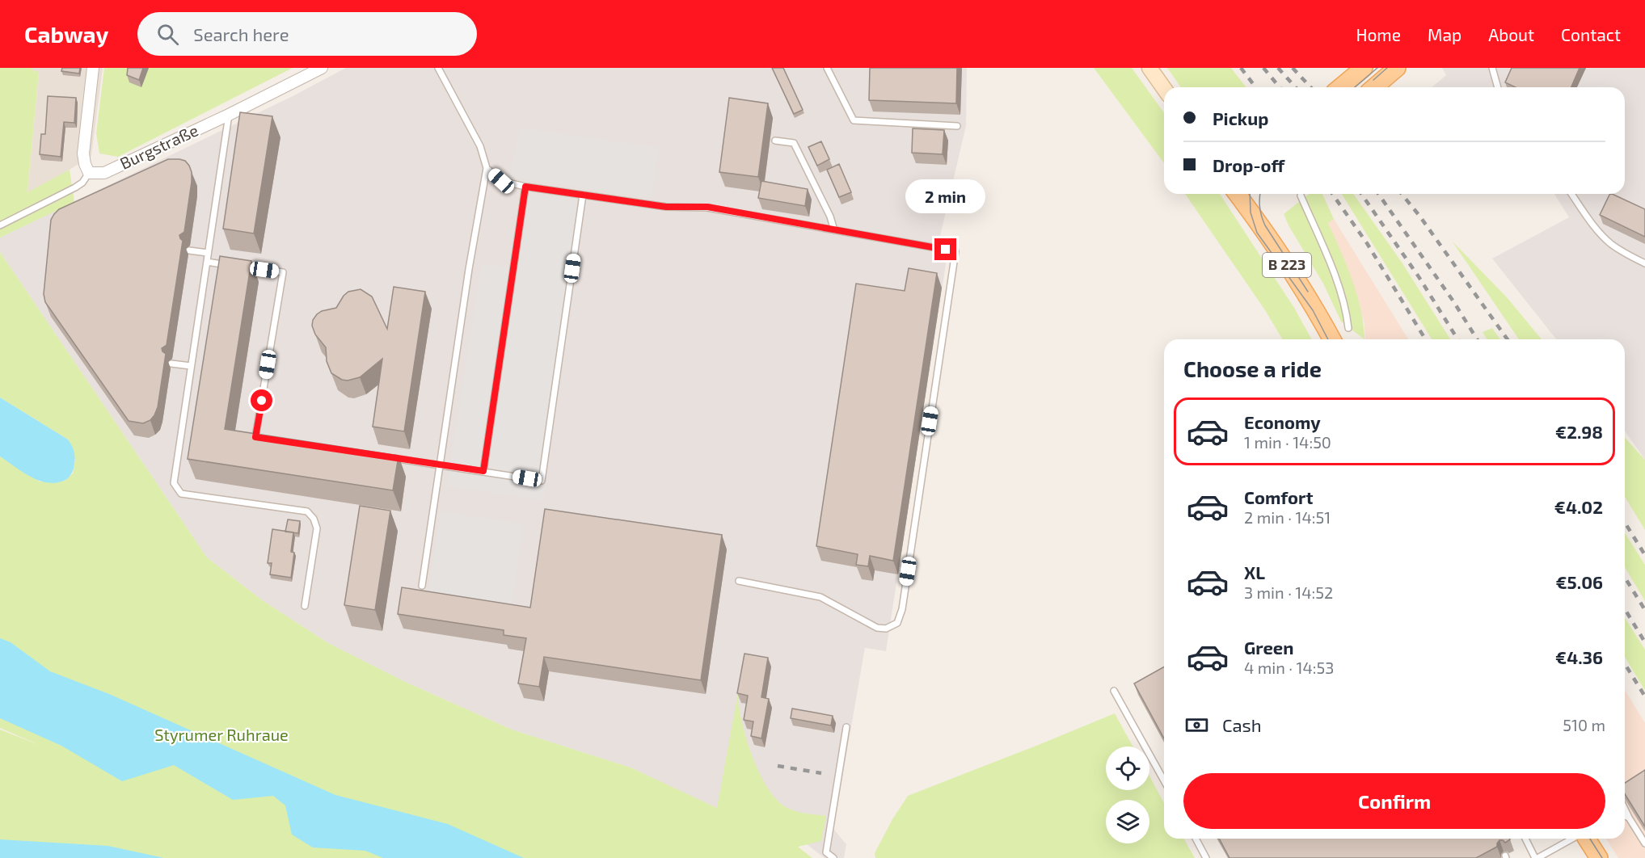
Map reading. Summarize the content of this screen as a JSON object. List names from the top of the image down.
{
  "streets": {
    "main road": ["B 223"],
    "street": ["Burgstraße"]
  },
  "parks": ["Styrumer Ruhraue"],
  "page": {
    "header": "Cabway",
    "search": "Search here",
    "nav": [
      "Home",
      "Map",
      "About",
      "Contact"
    ],
    "banner": ["Pickup", "Drop-off"],
    "bubble": "2 min",
    "heading": "Choose a ride",
    "list": [
      {
        "name": "Economy",
        "note": "1 min · 14:50",
        "value": "€2.98"
      },
      {
        "name": "Comfort",
        "note": "2 min · 14:51",
        "value": "€4.02"
      },
      {
        "name": "XL",
        "note": "3 min · 14:52",
        "value": "€5.06"
      },
      {
        "name": "Green",
        "note": "4 min · 14:53",
        "value": "€4.36"
      }
    ],
    "pay": ["Cash", "510 m"],
    "buttons": "Confirm"
  }
}
